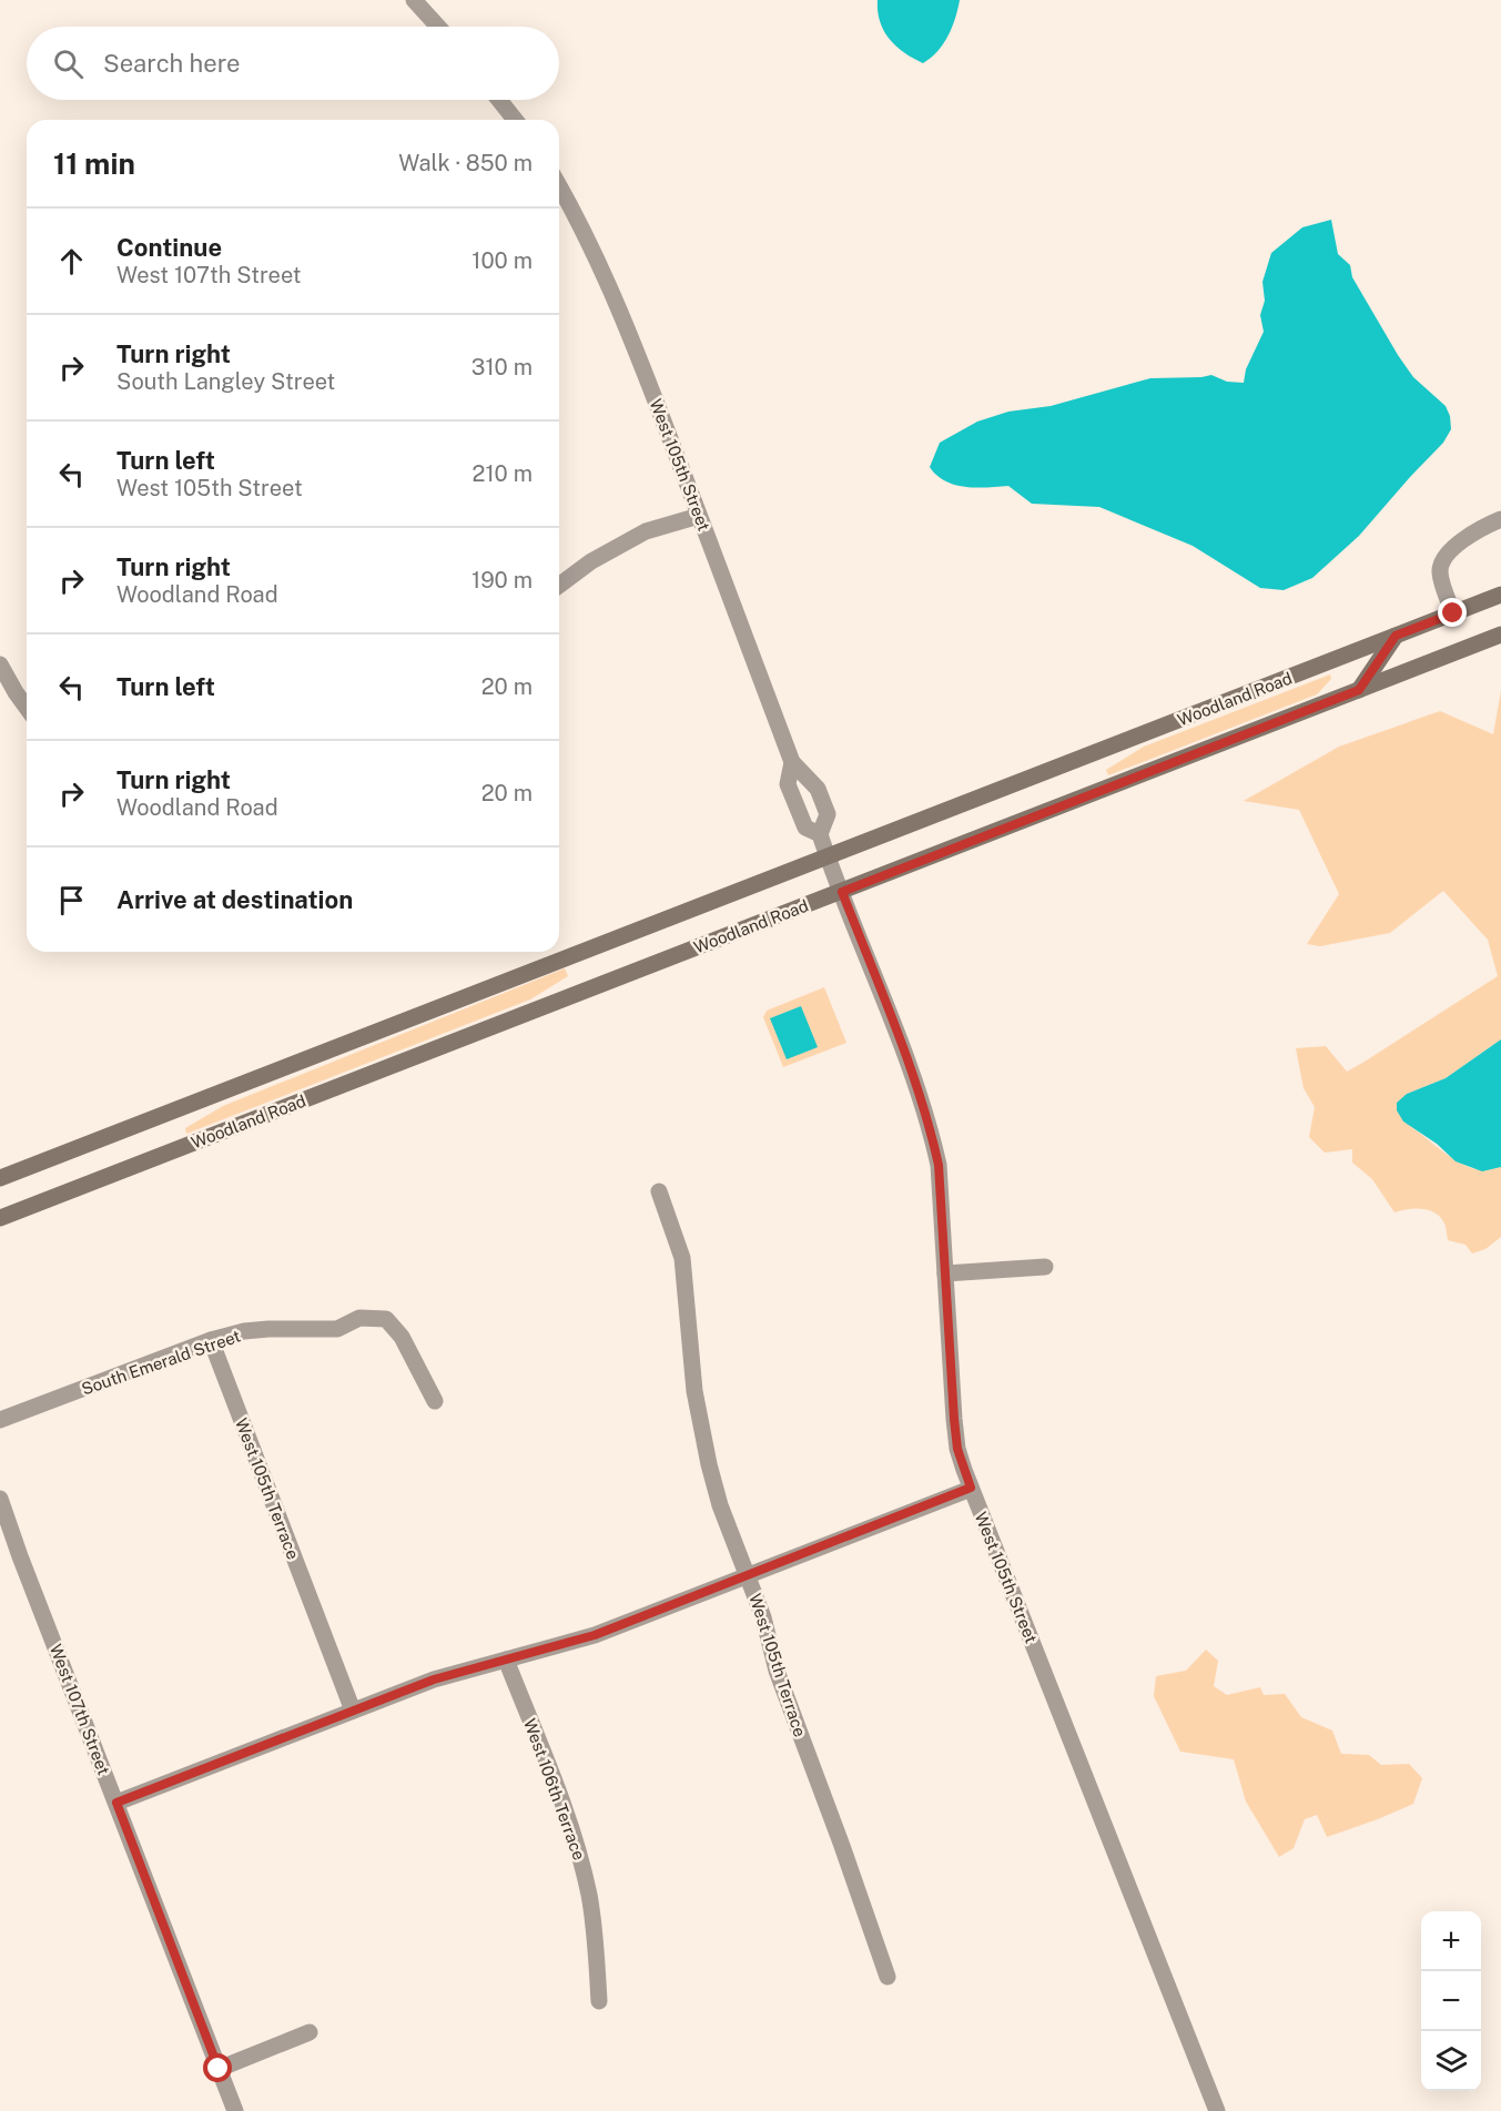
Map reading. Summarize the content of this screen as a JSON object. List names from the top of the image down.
{
  "streets": {
    "main road": ["Woodland Road"],
    "street": [
      "West 105th Street",
      "South Emerald Street",
      "West 105th Terrace",
      "West 107th Street",
      "West 106th Terrace"
    ]
  },
  "crossings": [
    ["West 105th Street", "Woodland Road"],
    ["South Emerald Street", "West 105th Terrace"]
  ],
  "page": {
    "search": "Search here",
    "heading": ["11 min", "Walk · 850 m"],
    "list": [
      ["Continue", "West 107th Street", "100 m"],
      ["Turn right", "South Langley Street", "310 m"],
      ["Turn left", "West 105th Street", "210 m"],
      ["Turn right", "Woodland Road", "190 m"],
      ["Turn left", "20 m"],
      ["Turn right", "Woodland Road", "20 m"],
      "Arrive at destination"
    ],
    "map_buttons": ["+", "−"]
  }
}
